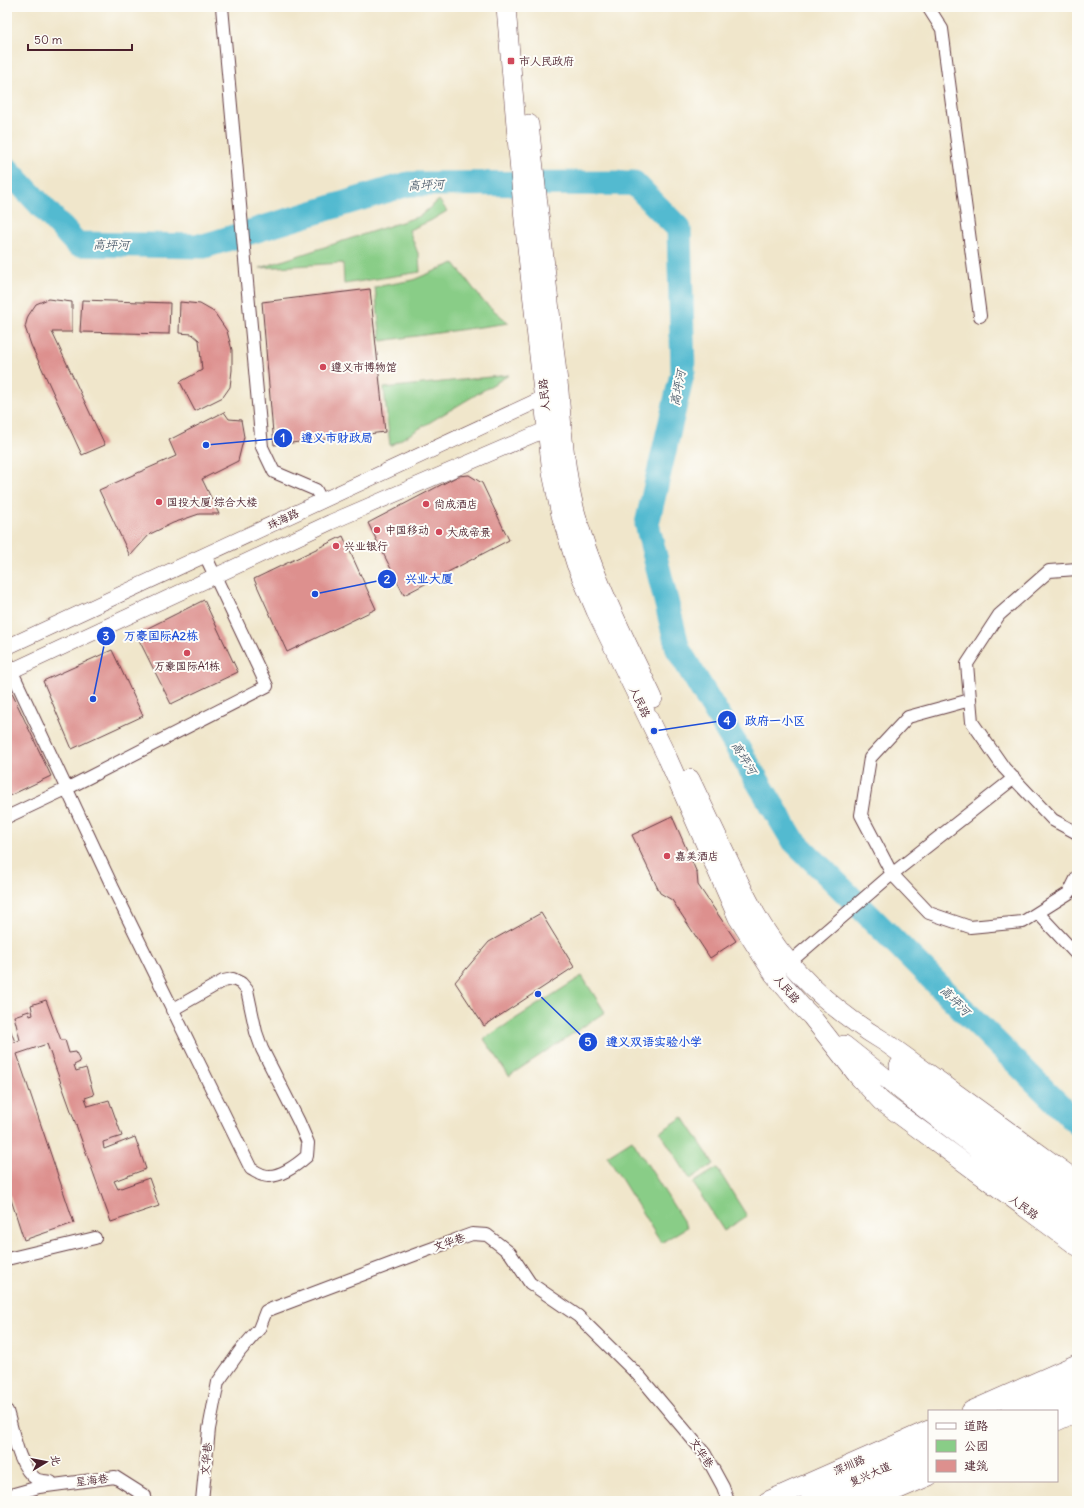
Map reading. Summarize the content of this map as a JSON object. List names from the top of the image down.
{
  "streets": {
    "highway": ["复兴大道"],
    "main road": ["人民路", "深圳路"],
    "street": ["珠海路", "文华巷", "星海巷"]
  },
  "crossings": [
    ["人民路", "珠海路"]
  ],
  "water": ["高坪河"],
  "places": {
    "transit": ["市人民政府"],
    "other": [
      "遵义市博物馆",
      "遵义市财政局",
      "国投大厦 综合大楼",
      "尚成酒店",
      "中国移动",
      "大成帝景",
      "兴业银行",
      "兴业大厦",
      "万豪国际A1栋",
      "万豪国际A2栋",
      "政府一小区",
      "嘉美酒店",
      "遵义双语实验小学"
    ]
  },
  "legend": ["道路", "公园", "建筑"],
  "scale_bar": "50 m",
  "north": "right"
}
